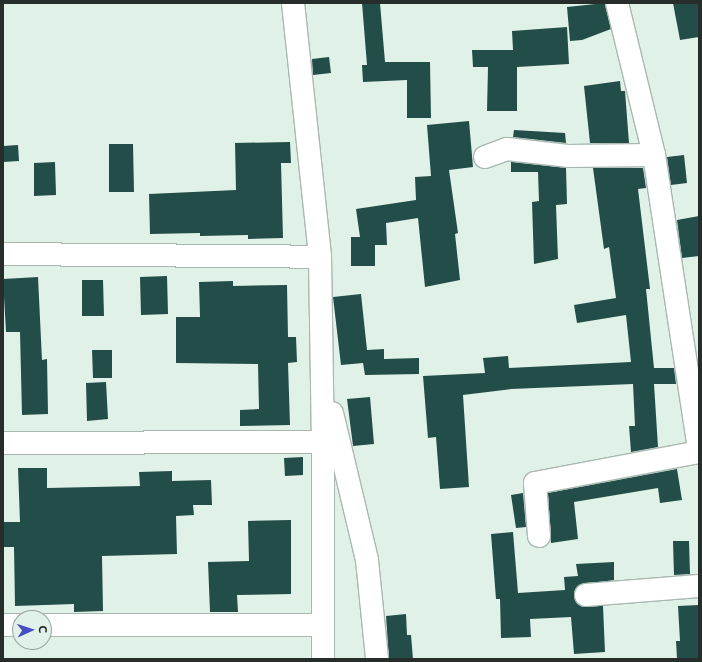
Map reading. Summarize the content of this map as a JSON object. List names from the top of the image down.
{
  "north": "right"
}
